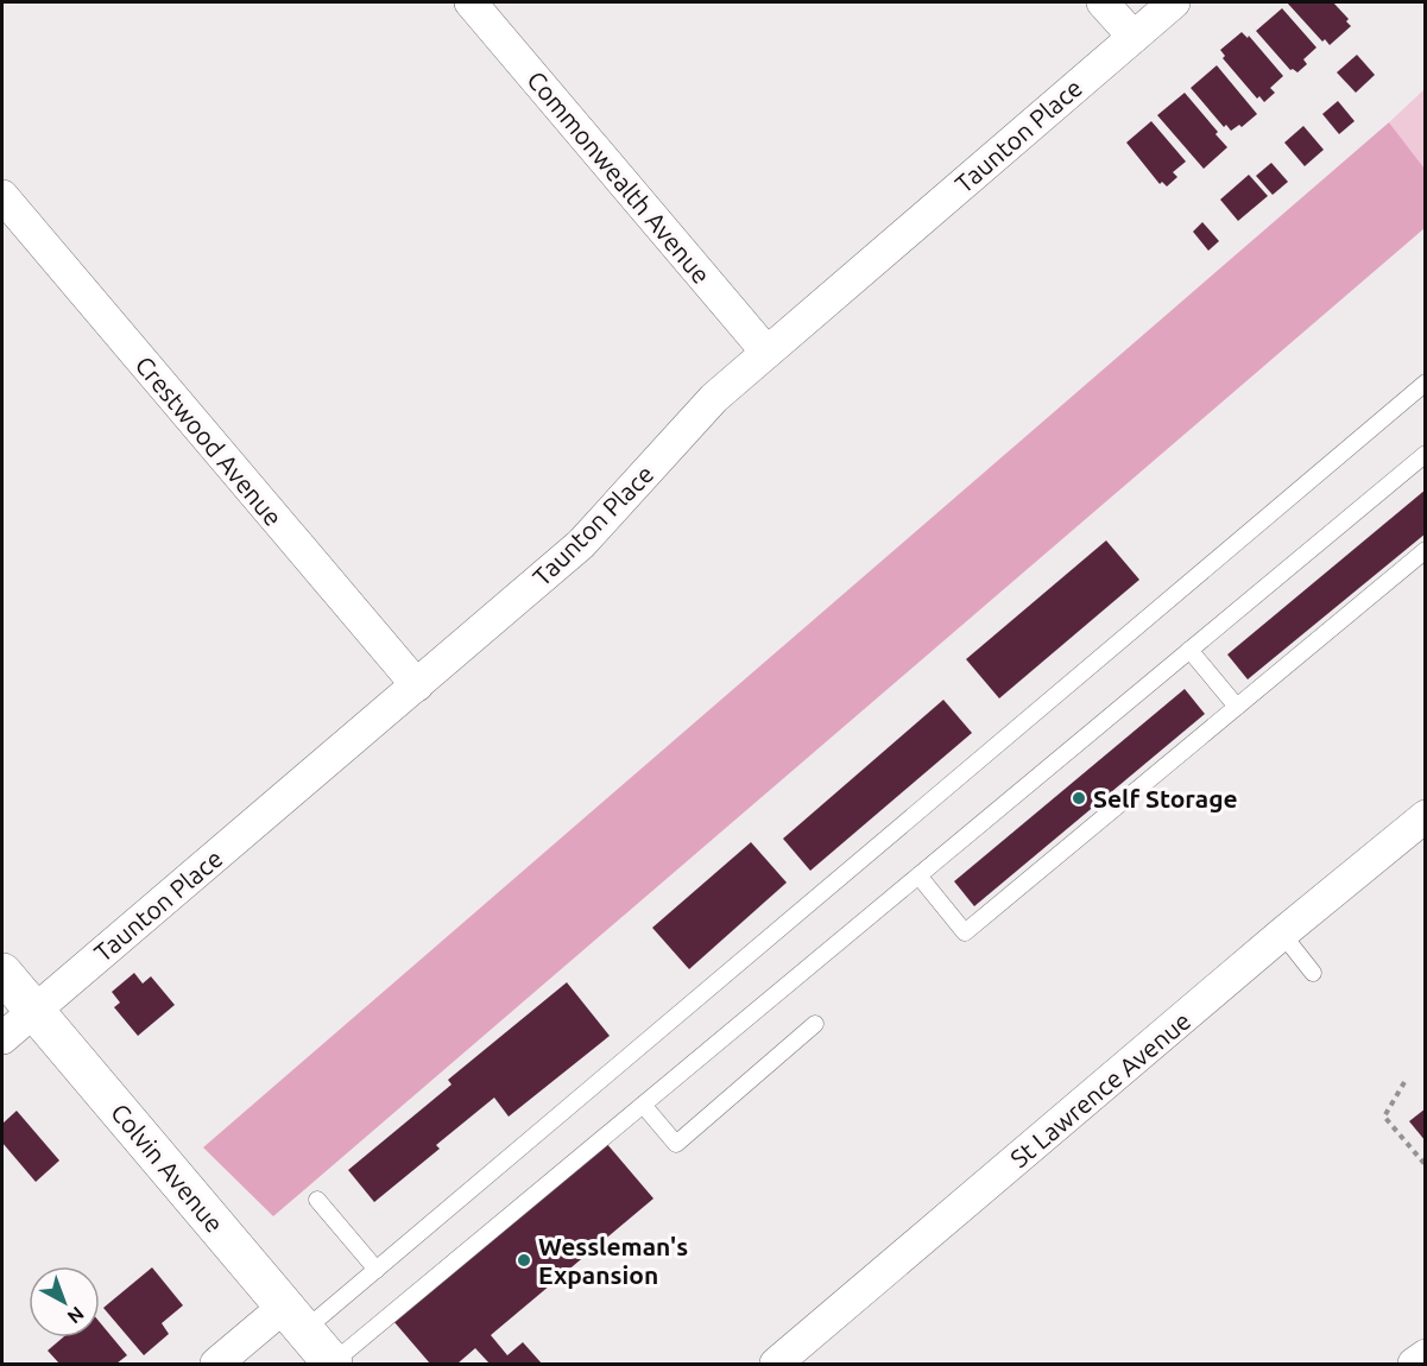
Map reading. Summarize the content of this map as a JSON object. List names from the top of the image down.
{
  "streets": {
    "street": [
      "Taunton Place",
      "Commonwealth Avenue",
      "Crestwood Avenue",
      "St Lawrence Avenue",
      "Colvin Avenue"
    ]
  },
  "crossings": [
    ["Taunton Place", "Commonwealth Avenue"],
    ["Taunton Place", "Crestwood Avenue"],
    ["Taunton Place", "Colvin Avenue"]
  ],
  "places": ["Self Storage", "Wessleman's Expansion"],
  "north": "bottom right"
}
